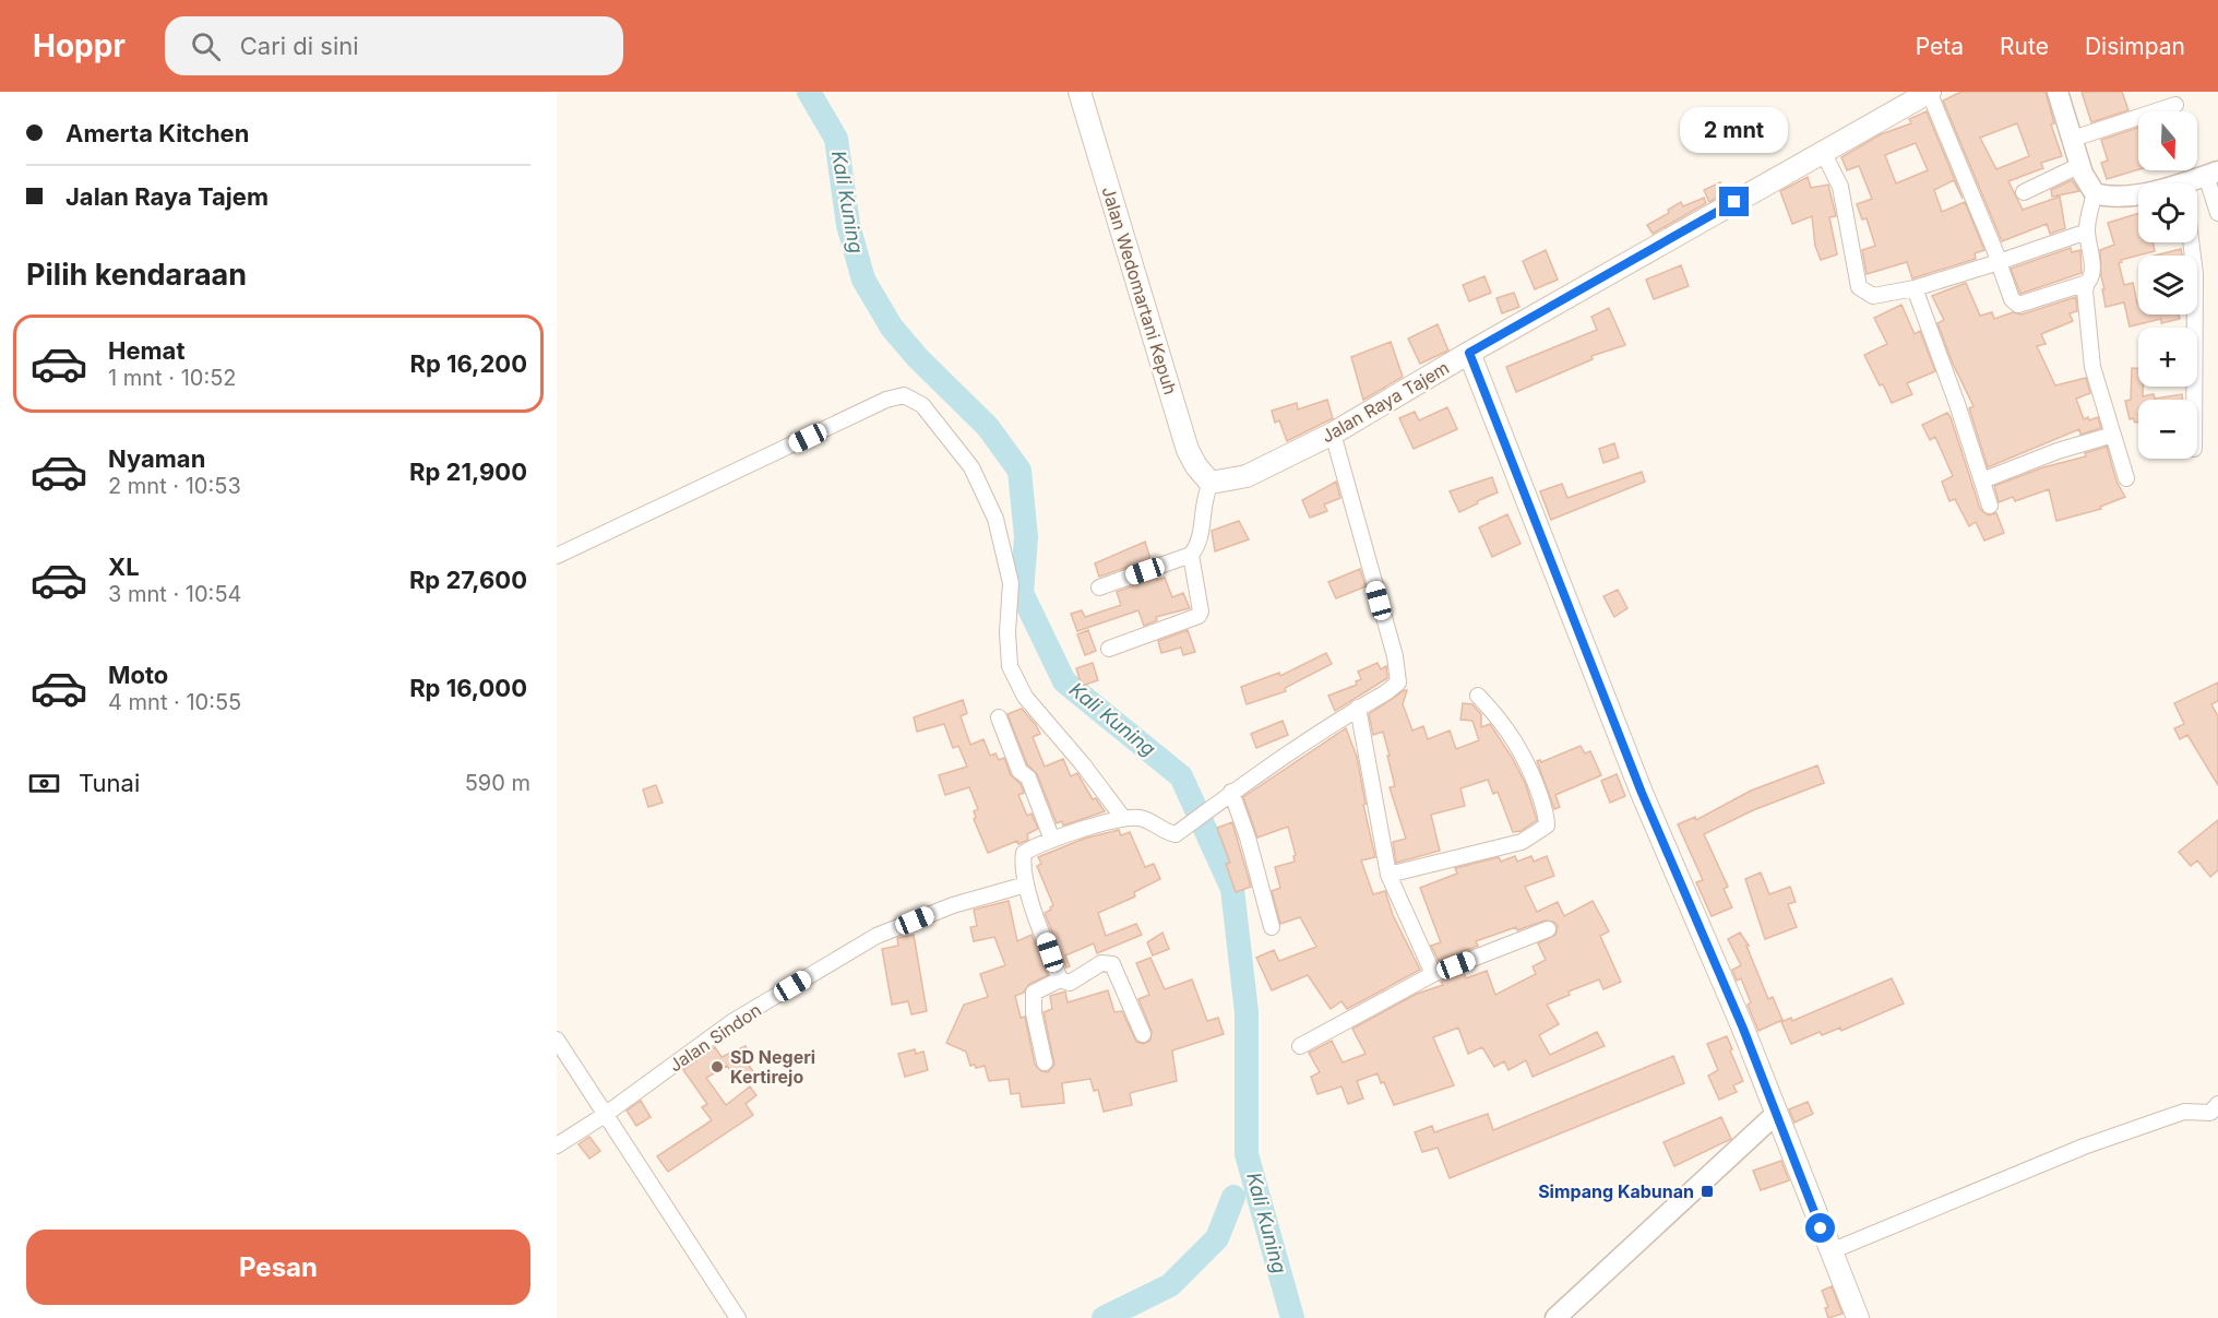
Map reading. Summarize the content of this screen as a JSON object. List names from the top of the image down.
{
  "streets": {
    "main road": ["Jalan Wedomartani Kepuh", "Jalan Raya Tajem"],
    "street": ["Jalan Sindon"]
  },
  "crossings": [
    ["Jalan Wedomartani Kepuh", "Jalan Raya Tajem"]
  ],
  "water": ["Kali Kuning"],
  "places": {
    "other": ["SD Negeri Kertirejo"],
    "transit": ["Simpang Kabunan"]
  },
  "north": "bottom",
  "page": {
    "header": "Hoppr",
    "search": "Cari di sini",
    "nav": ["Peta", "Rute", "Disimpan"],
    "banner": ["Amerta Kitchen", "Jalan Raya Tajem"],
    "bubble": "2 mnt",
    "map_buttons": ["+", "−"],
    "heading": "Pilih kendaraan",
    "list": [
      {
        "name": "Hemat",
        "note": "1 mnt · 10:52",
        "value": "Rp 16,200"
      },
      {
        "name": "Nyaman",
        "note": "2 mnt · 10:53",
        "value": "Rp 21,900"
      },
      {
        "name": "XL",
        "note": "3 mnt · 10:54",
        "value": "Rp 27,600"
      },
      {
        "name": "Moto",
        "note": "4 mnt · 10:55",
        "value": "Rp 16,000"
      }
    ],
    "pay": ["Tunai", "590 m"],
    "buttons": "Pesan"
  }
}
